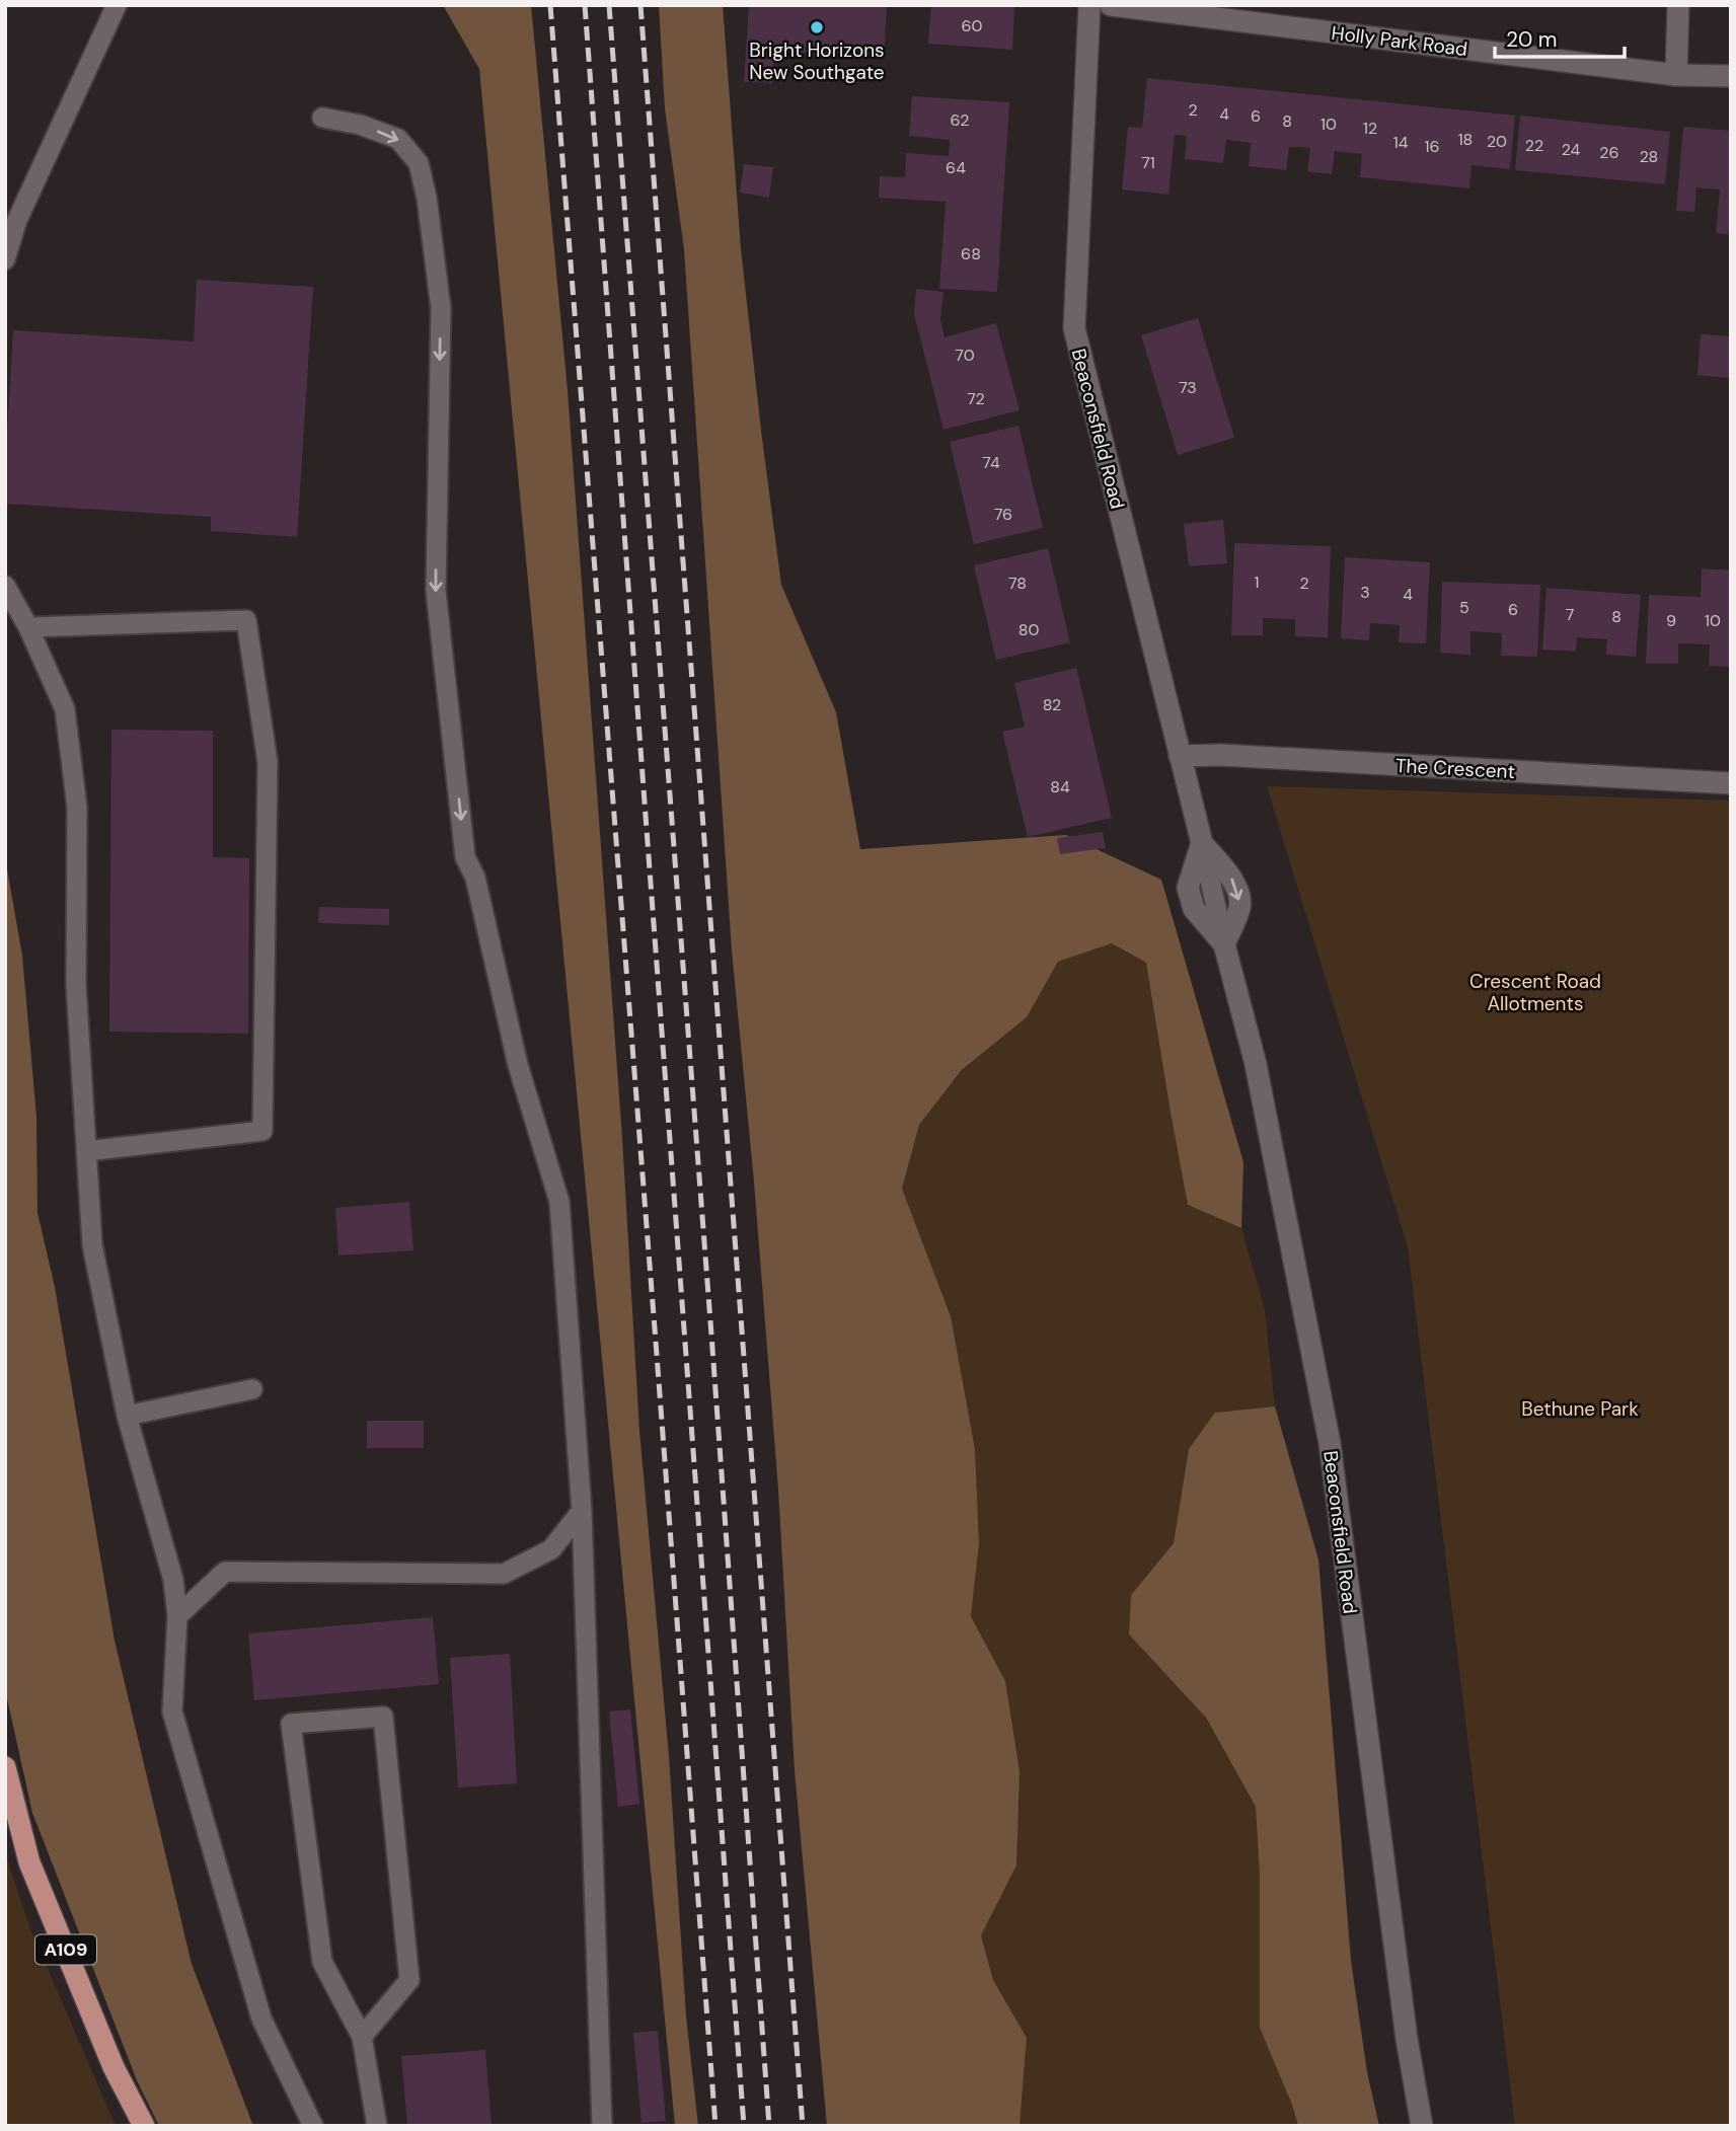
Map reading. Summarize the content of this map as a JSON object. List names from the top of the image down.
{
  "streets": {
    "main road": ["A109"],
    "street": ["Holly Park Road", "Beaconsfield Road", "The Crescent"]
  },
  "crossings": [
    ["Beaconsfield Road", "The Crescent"]
  ],
  "parks": ["Crescent Road Allotments", "Bethune Park"],
  "places": ["Bright Horizons New Southgate"],
  "house_numbers": [
    "60",
    "2",
    "4",
    "6",
    "62",
    "8",
    "10",
    "12",
    "18",
    "20",
    "14",
    "22",
    "16",
    "24",
    "26",
    "28",
    "71",
    "64",
    "68",
    "70",
    "73",
    "72",
    "74",
    "76",
    "1",
    "78",
    "2",
    "3",
    "4",
    "5",
    "6",
    "7",
    "8",
    "9",
    "10",
    "80",
    "82",
    "84"
  ],
  "scale_bar": "20 m"
}
